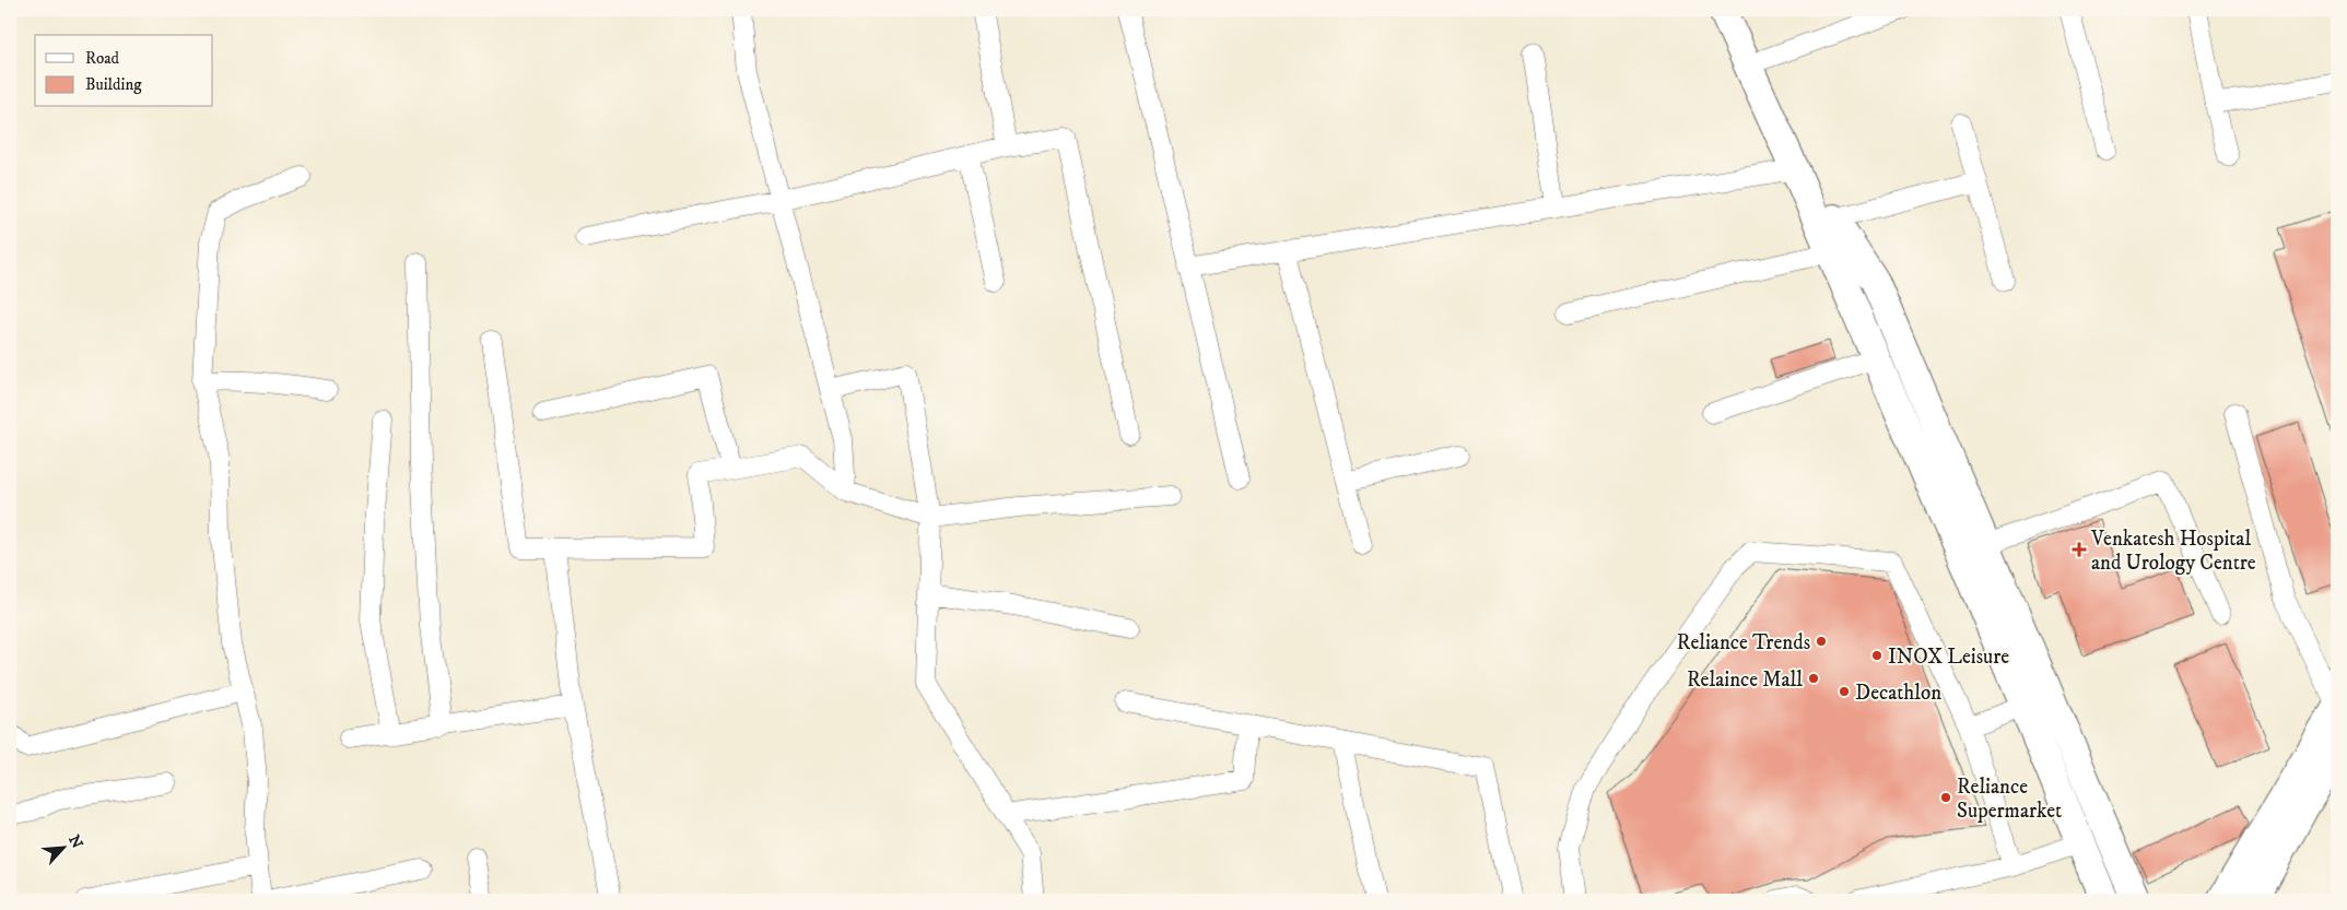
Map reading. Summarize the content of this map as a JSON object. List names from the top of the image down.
{
  "places": {
    "health": ["Venkatesh Hospital and Urology Centre"],
    "other": [
      "Reliance Trends",
      "INOX Leisure",
      "Relaince Mall",
      "Decathlon",
      "Reliance Supermarket"
    ]
  },
  "legend": ["Road", "Building"],
  "north": "top right"
}
